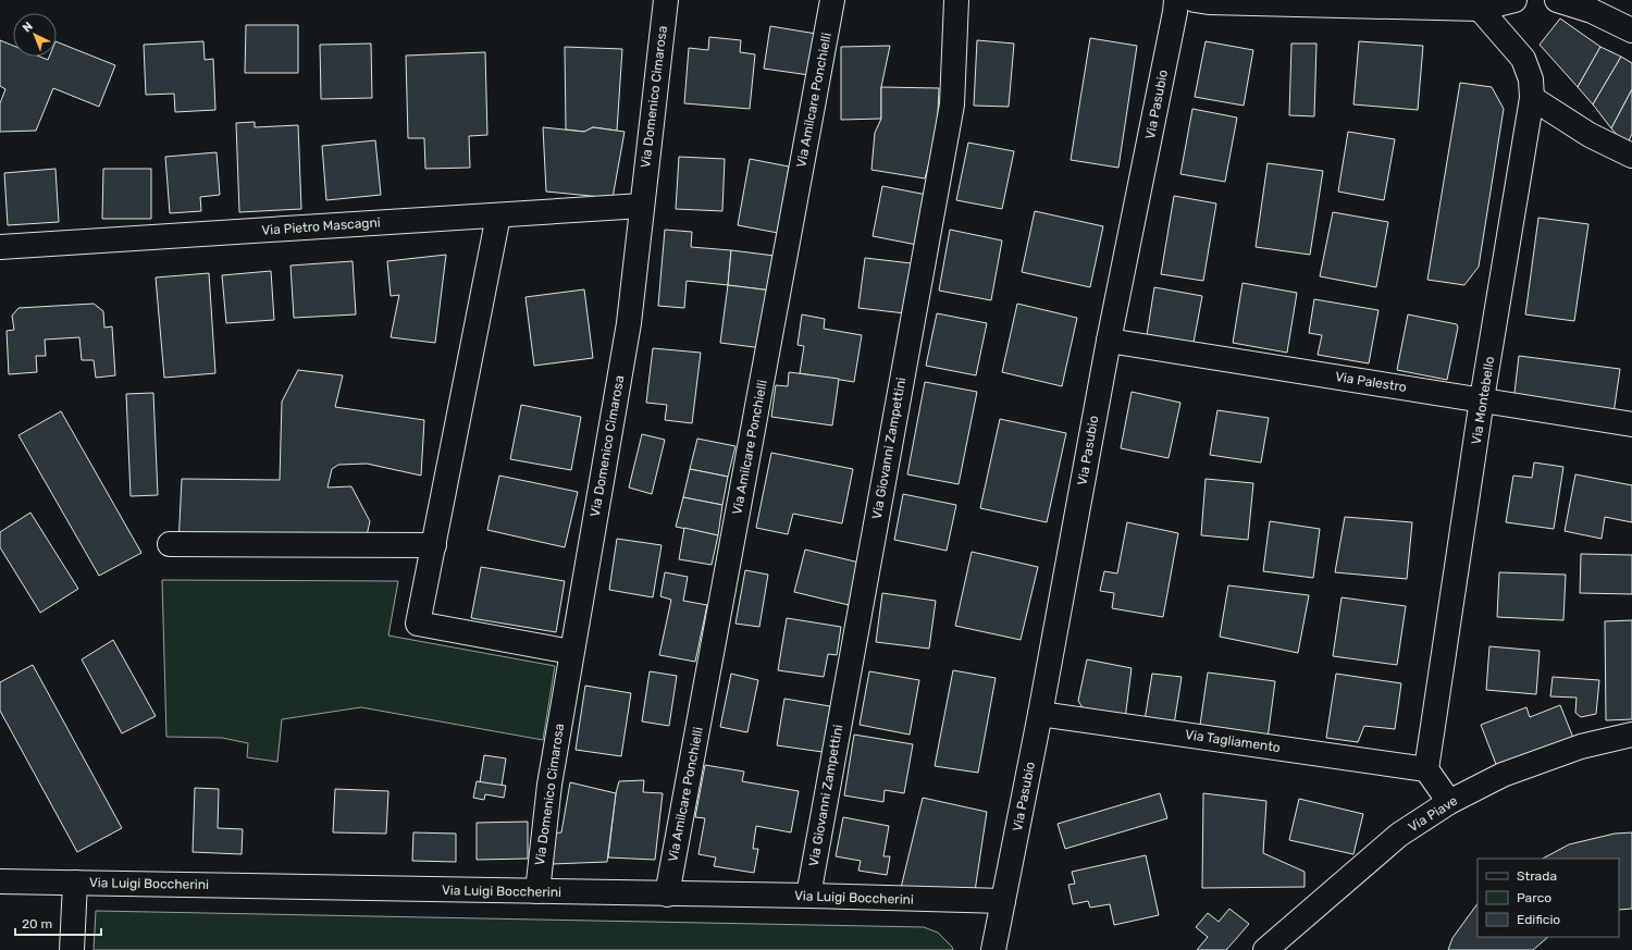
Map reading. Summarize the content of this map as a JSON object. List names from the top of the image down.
{
  "streets": {
    "street": [
      "Via Domenico Cimarosa",
      "Via Amilcare Ponchielli",
      "Via Pasubio",
      "Via Pietro Mascagni",
      "Via Palestro",
      "Via Montebello",
      "Via Giovanni Zampettini",
      "Via Tagliamento",
      "Via Piave",
      "Via Luigi Boccherini"
    ]
  },
  "crossings": [
    ["Via Domenico Cimarosa", "Via Pietro Mascagni"],
    ["Via Domenico Cimarosa", "Via Luigi Boccherini"],
    ["Via Amilcare Ponchielli", "Via Luigi Boccherini"],
    ["Via Pasubio", "Via Palestro"],
    ["Via Pasubio", "Via Tagliamento"],
    ["Via Pasubio", "Via Luigi Boccherini"],
    ["Via Palestro", "Via Montebello"],
    ["Via Montebello", "Via Tagliamento"],
    ["Via Giovanni Zampettini", "Via Luigi Boccherini"]
  ],
  "legend": ["Strada", "Parco", "Edificio"],
  "scale_bar": "20 m",
  "north": "top left"
}
